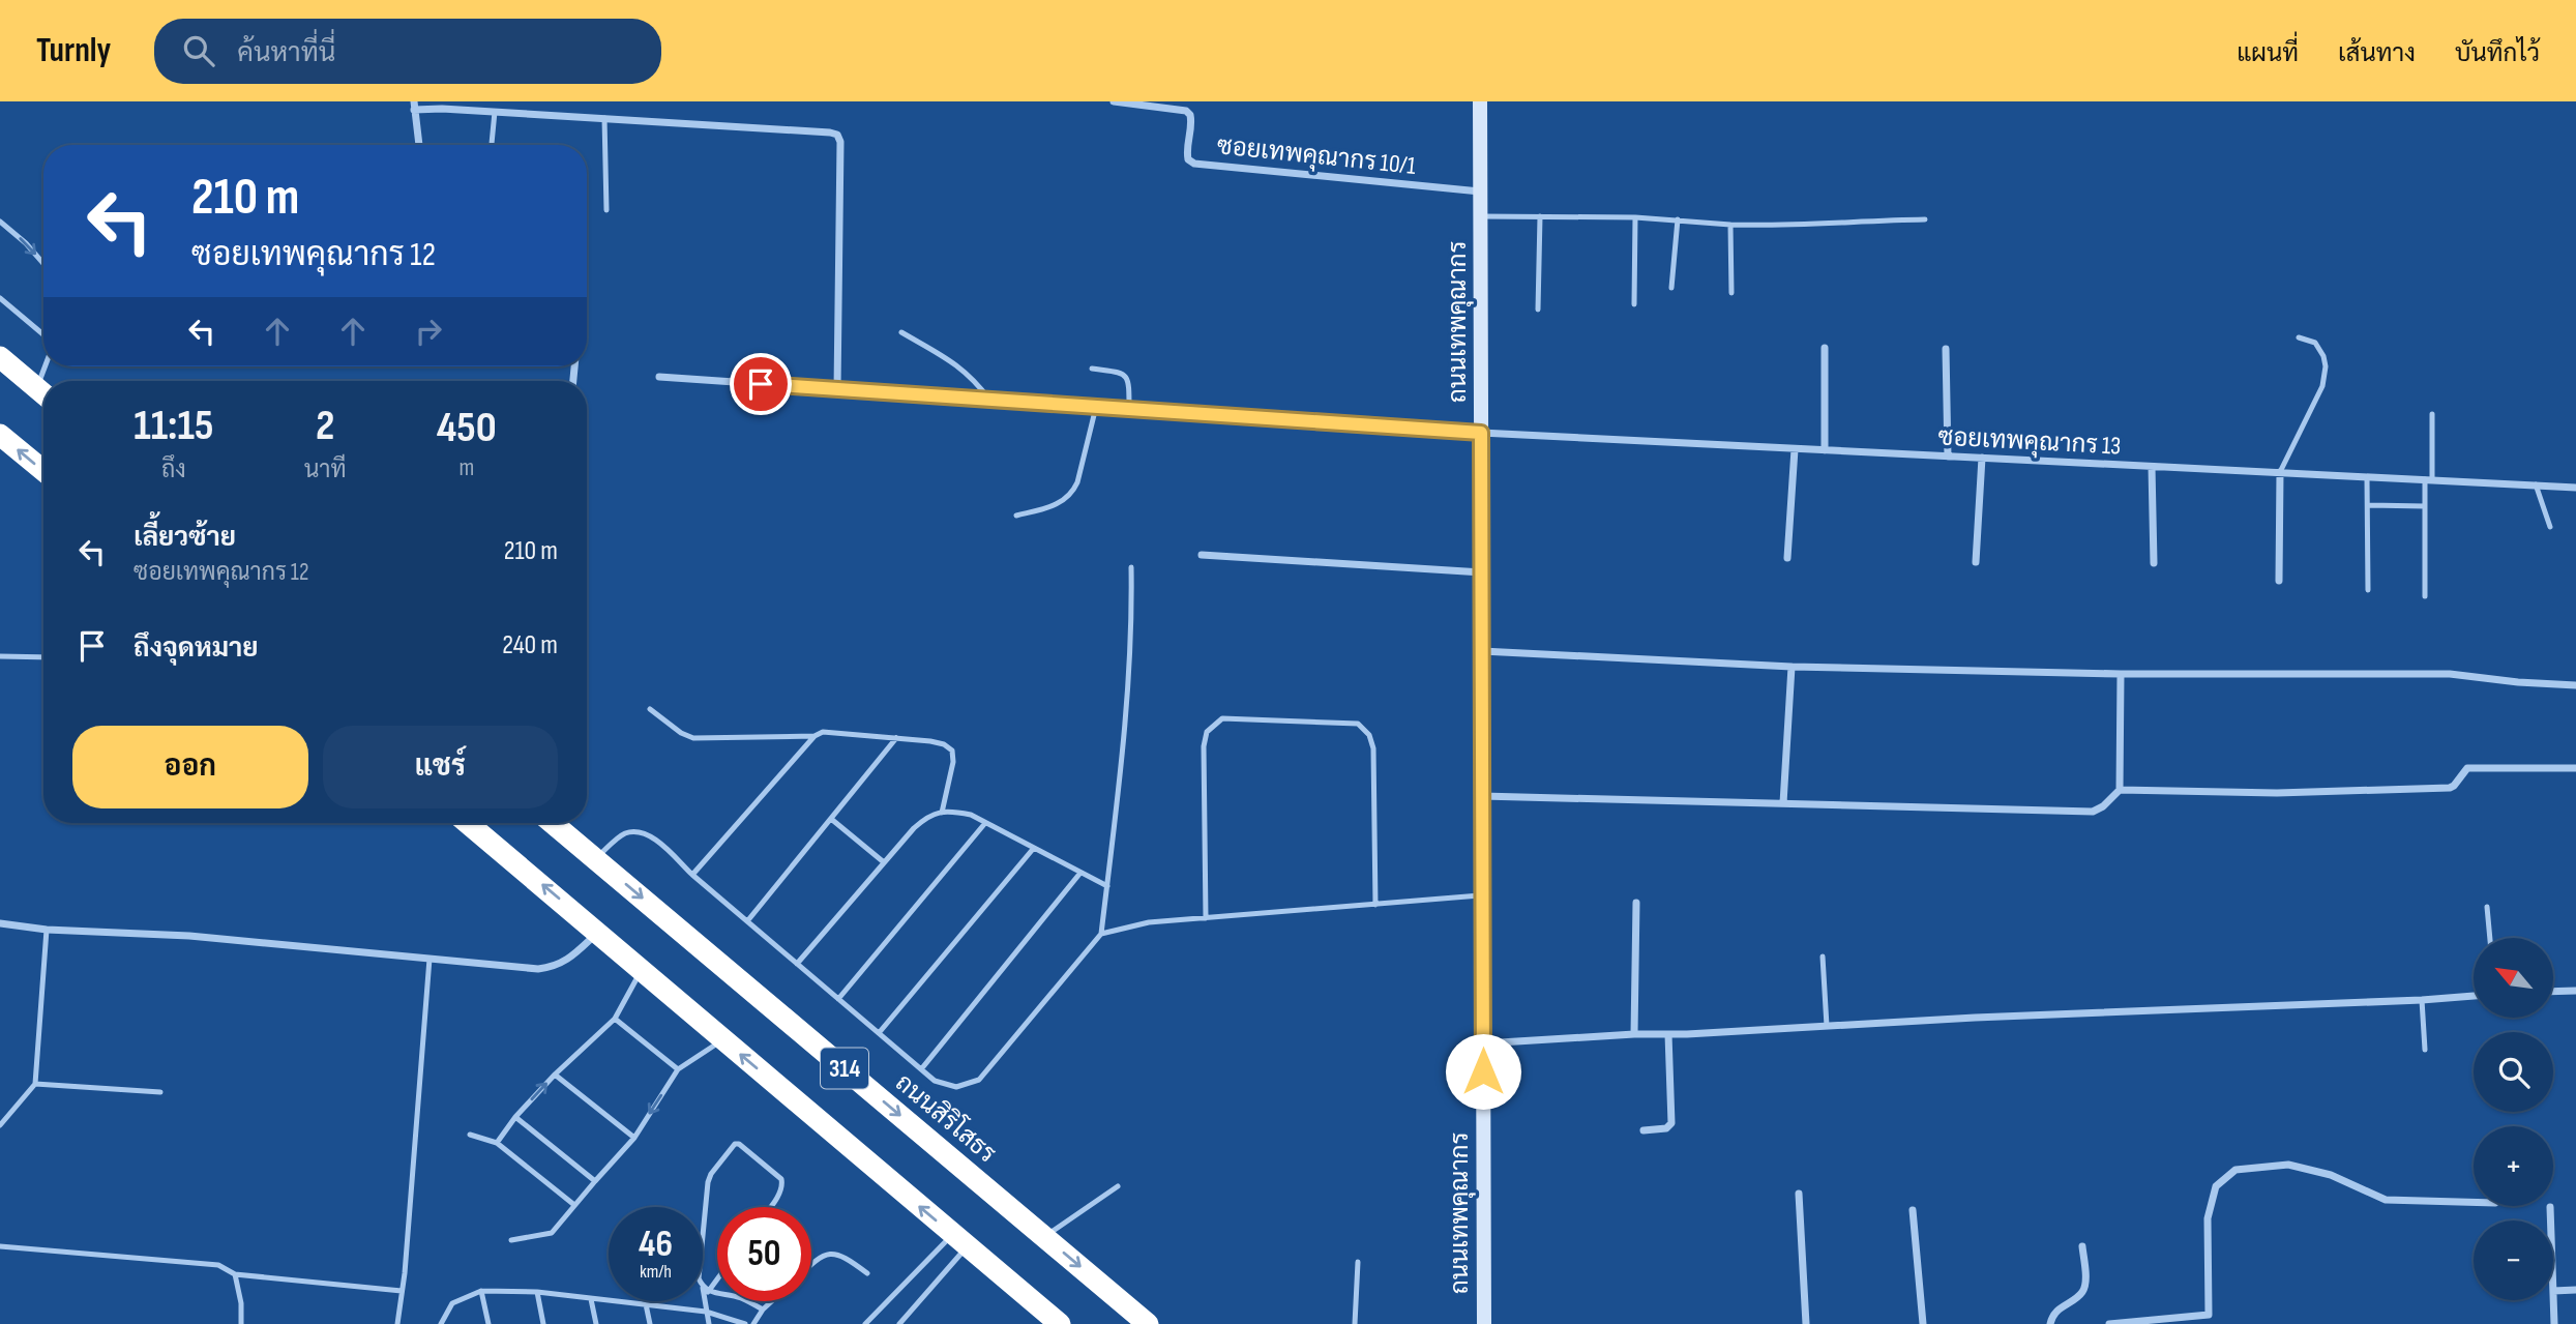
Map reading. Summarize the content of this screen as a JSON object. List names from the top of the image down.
{
  "streets": {
    "highway": ["314", "ถนนสิริโสธร"],
    "main road": ["ถนนเทพคุณากร"],
    "street": ["ซอยเทพคุณากร 10/1", "ซอยเทพคุณากร 13"]
  },
  "crossings": [
    ["ซอยเทพคุณากร 10/1", "ถนนเทพคุณากร"],
    ["ถนนเทพคุณากร", "ซอยเทพคุณากร 13"]
  ],
  "north": "top left",
  "page": {
    "header": "Turnly",
    "search": "ค้นหาที่นี่",
    "nav": ["แผนที่", "เส้นทาง", "บันทึกไว้"],
    "turn": ["210 m", "ซอยเทพคุณากร 12"],
    "eta": [
      "11:15",
      "ถึง",
      "2",
      "นาที",
      "450",
      "m"
    ],
    "list": [
      {
        "name": "เลี้ยวซ้าย",
        "note": "ซอยเทพคุณากร 12",
        "value": "210 m"
      },
      {
        "name": "ถึงจุดหมาย",
        "value": "240 m"
      }
    ],
    "buttons": ["ออก", "แชร์"],
    "map_buttons": ["+", "−"],
    "speed": "46 km/h",
    "limit": "50"
  }
}
